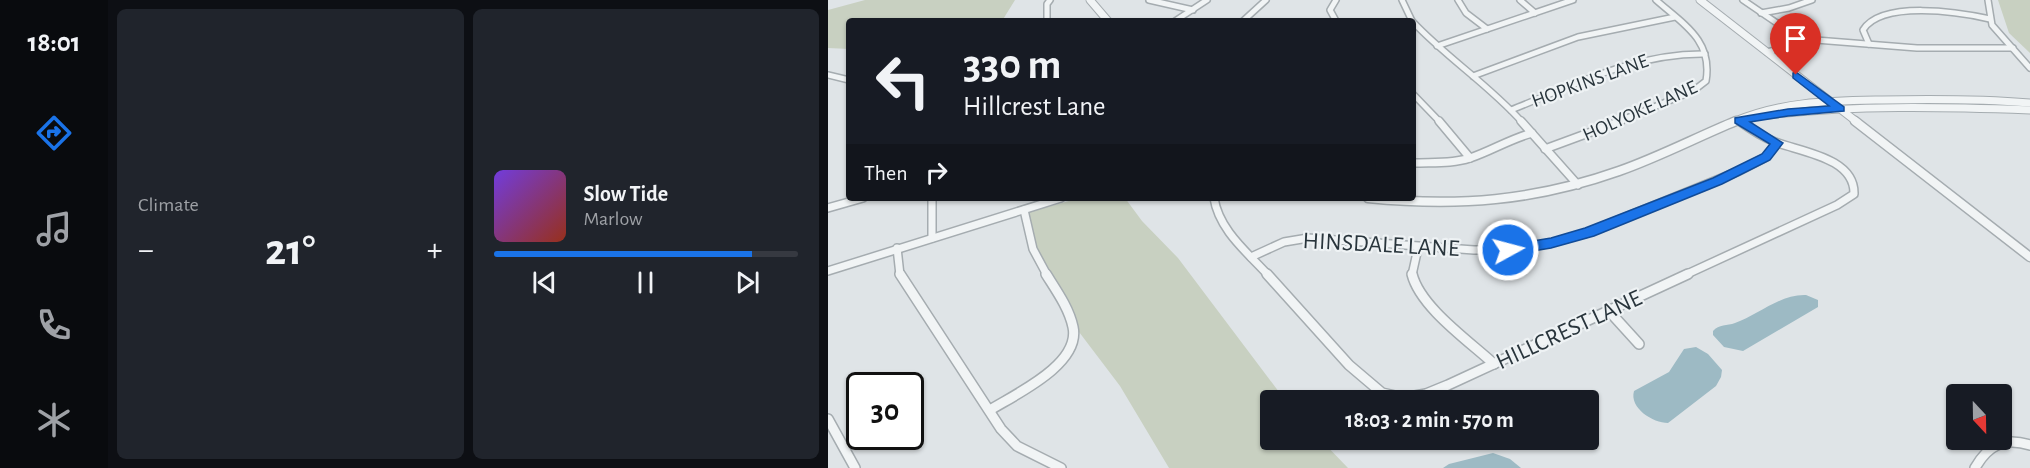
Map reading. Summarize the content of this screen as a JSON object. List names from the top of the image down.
{
  "streets": {
    "street": [
      "HOPKINS LANE",
      "HOLYOKE LANE",
      "HINSDALE LANE",
      "HILLCREST LANE"
    ]
  },
  "crossings": [
    ["HOPKINS LANE", "HOLYOKE LANE"],
    ["HINSDALE LANE", "HILLCREST LANE"]
  ],
  "north": "bottom",
  "page": {
    "tabs": "18:01",
    "tile": "Climate",
    "turn": ["330 m", "Hillcrest Lane"],
    "then": "Then",
    "song": ["Slow Tide", "Marlow"],
    "heat": ["−", "21°", "+"],
    "limit": "30",
    "trip": "18:03 · 2 min · 570 m"
  }
}
